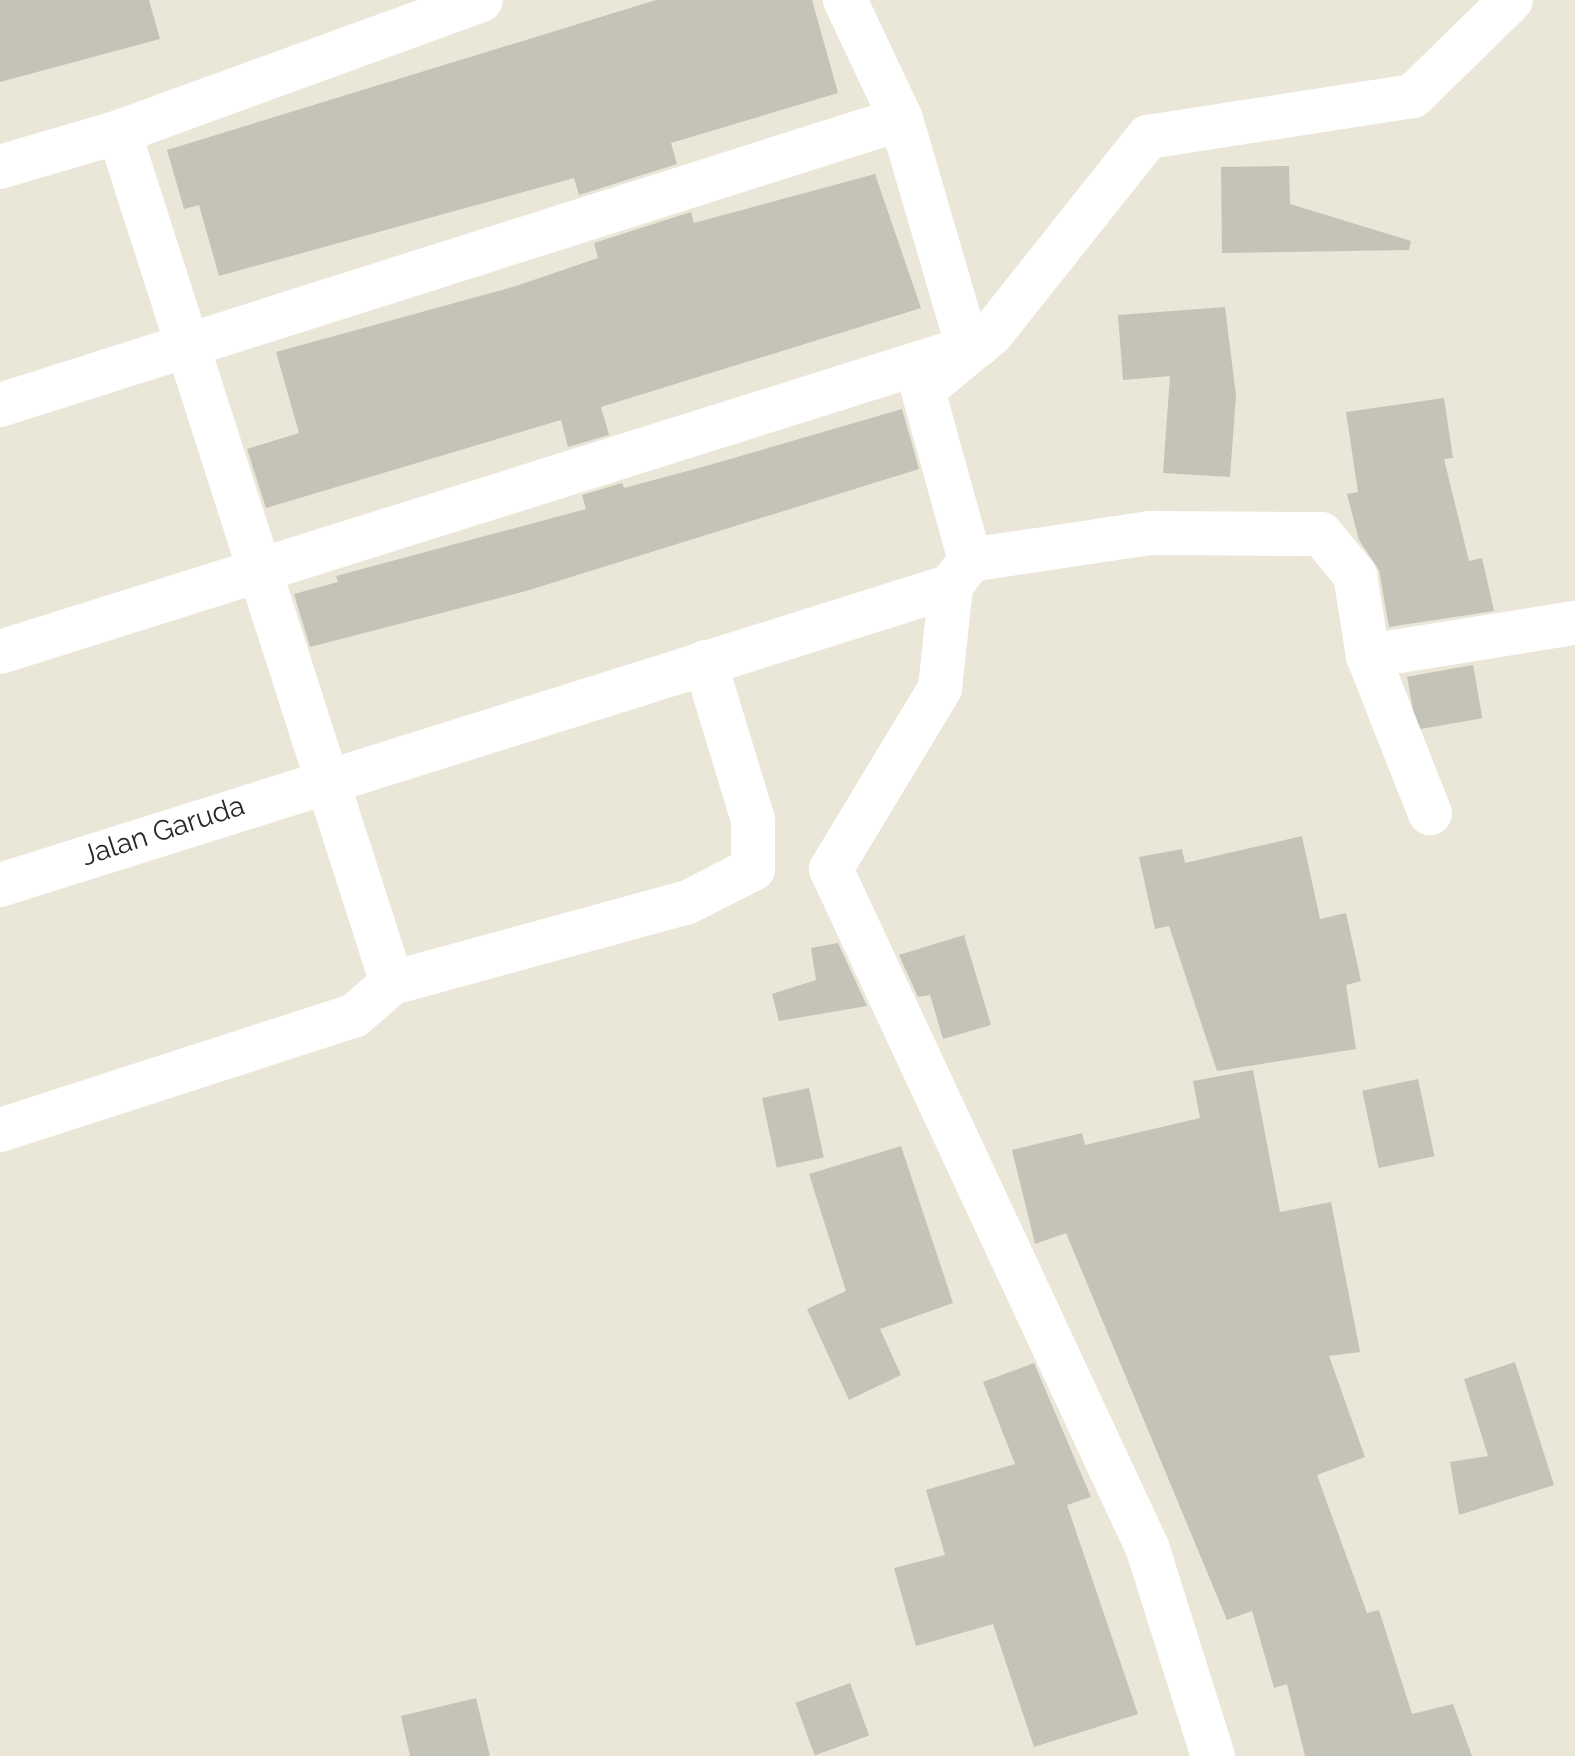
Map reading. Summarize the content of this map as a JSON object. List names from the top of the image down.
{
  "streets": {
    "street": ["Jalan Garuda"]
  }
}
